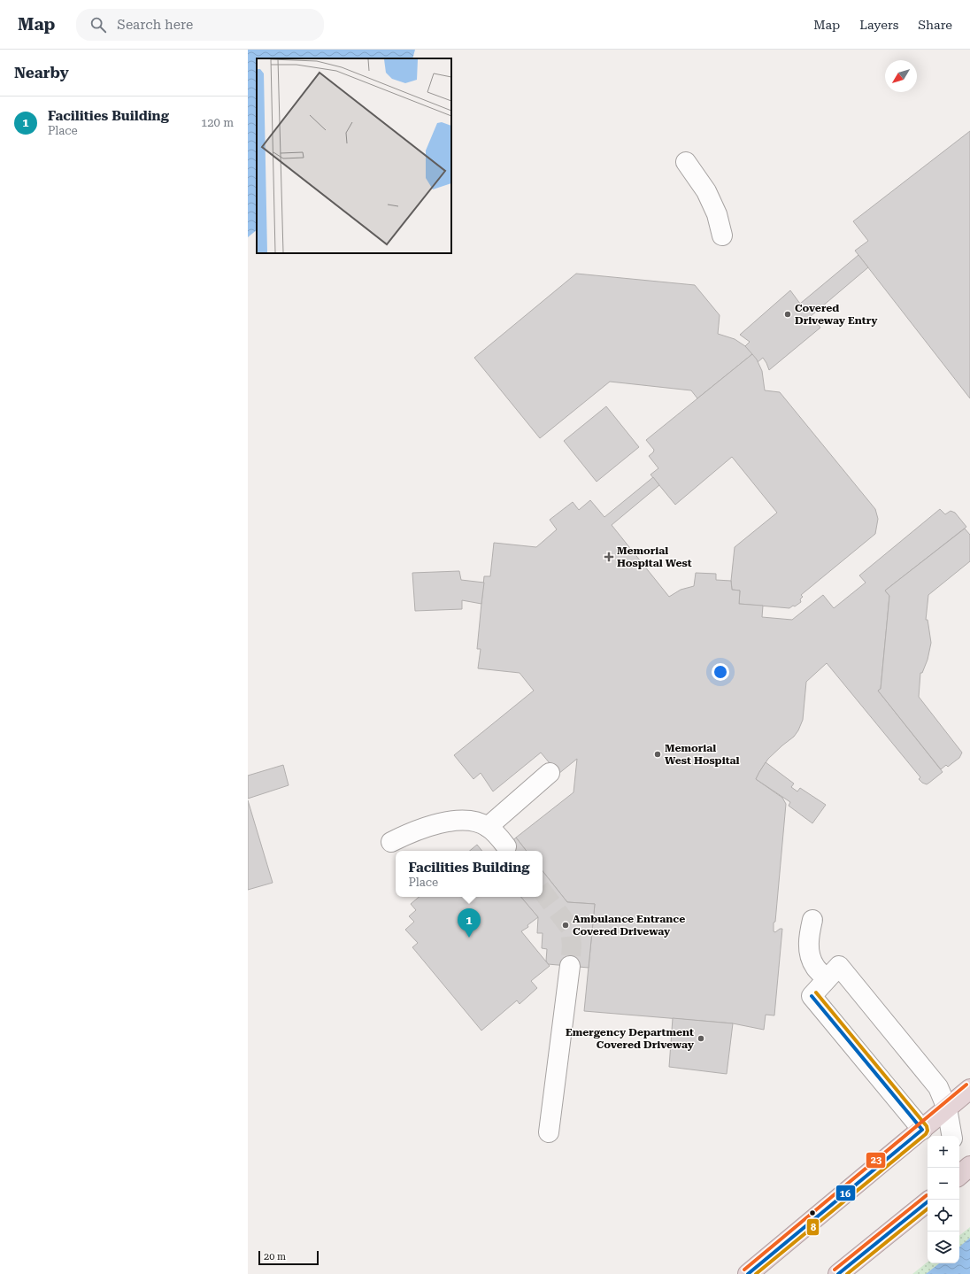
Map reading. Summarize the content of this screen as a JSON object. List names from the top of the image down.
{
  "places": {
    "other": [
      "Covered Driveway Entry",
      "Memorial West Hospital",
      "Ambulance Entrance Covered Driveway",
      "Emergency Department Covered Driveway"
    ],
    "health": ["Memorial Hospital West"]
  },
  "lines": ["transit line 8", "transit line 16", "transit line 23"],
  "scale_bar": "20 m",
  "north": "bottom left",
  "page": {
    "header": "Map",
    "search": "Search here",
    "nav": ["Map", "Layers", "Share"],
    "heading": "Nearby",
    "list": [
      {
        "mark": "1",
        "name": "Facilities Building",
        "note": "Place",
        "value": "120 m"
      }
    ],
    "popup": ["Facilities Building", "Place"],
    "pins": "1",
    "map_buttons": ["+", "−"],
    "scale": "20 m"
  }
}
